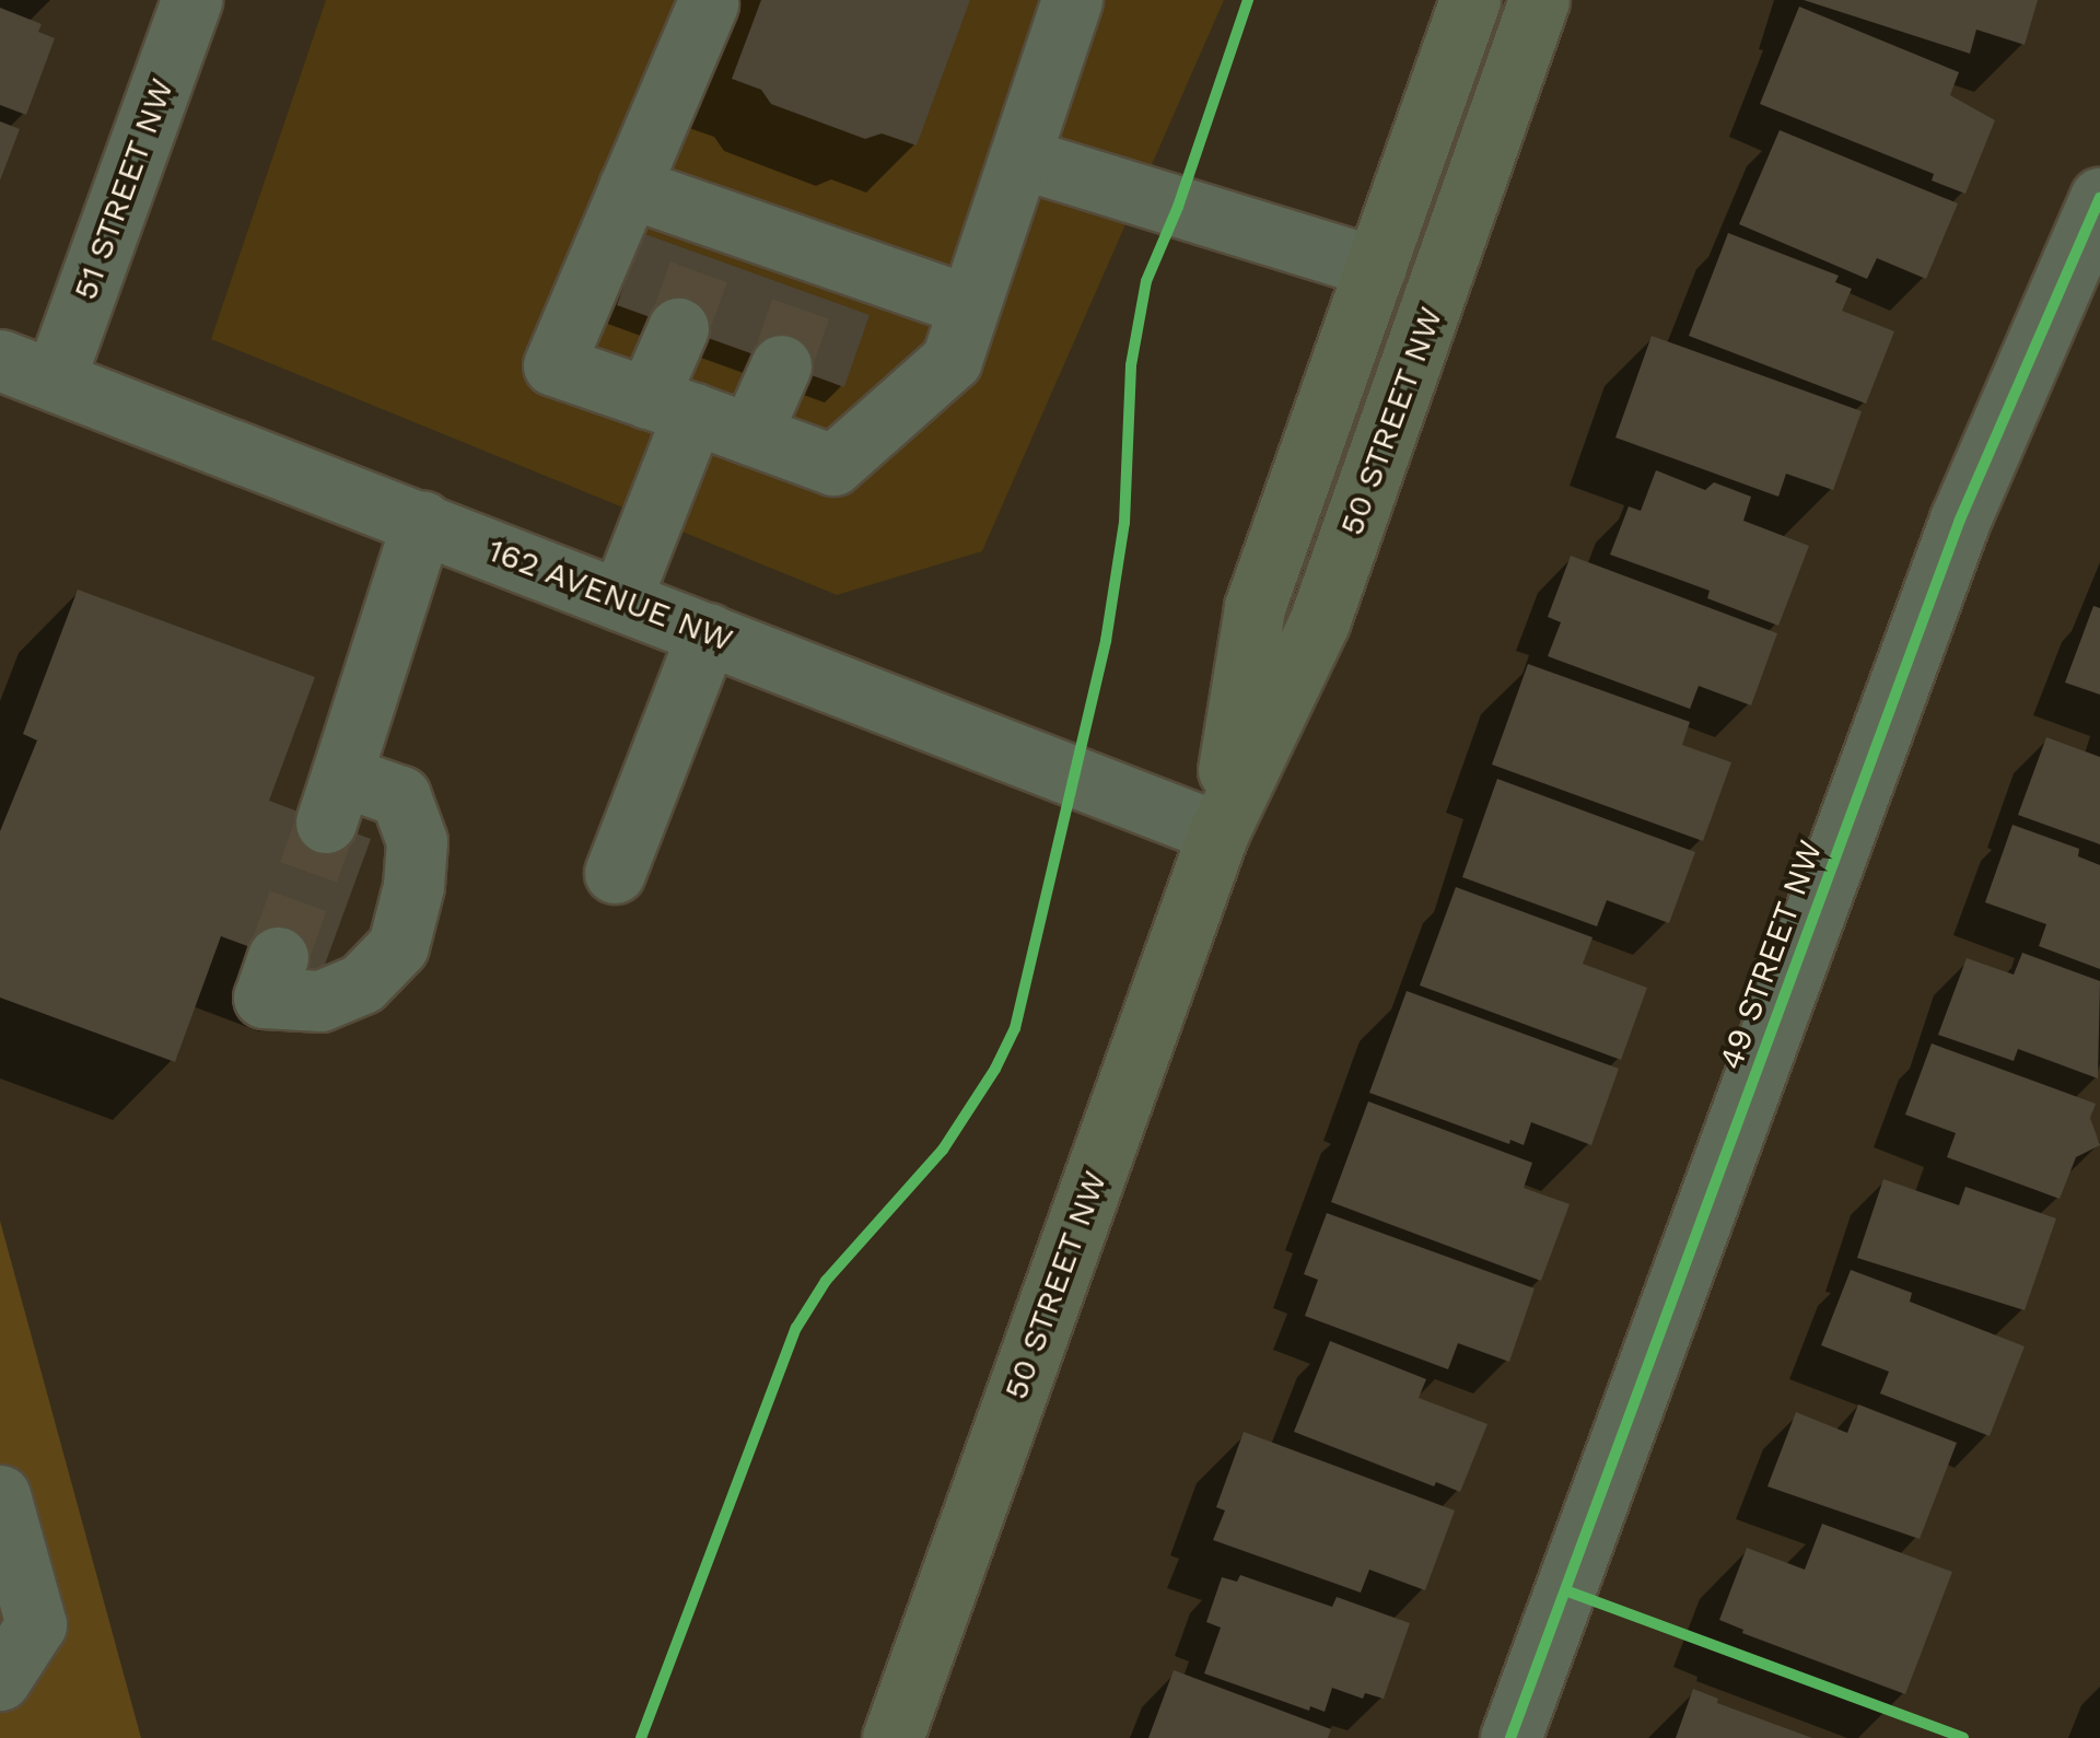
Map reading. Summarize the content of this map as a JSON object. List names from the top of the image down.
{
  "streets": {
    "main road": ["50 STREET NW"],
    "street": ["51 STREET NW", "162 AVENUE NW", "49 STREET NW"]
  },
  "crossings": [
    ["51 STREET NW", "162 AVENUE NW"],
    ["50 STREET NW", "162 AVENUE NW"]
  ]
}
